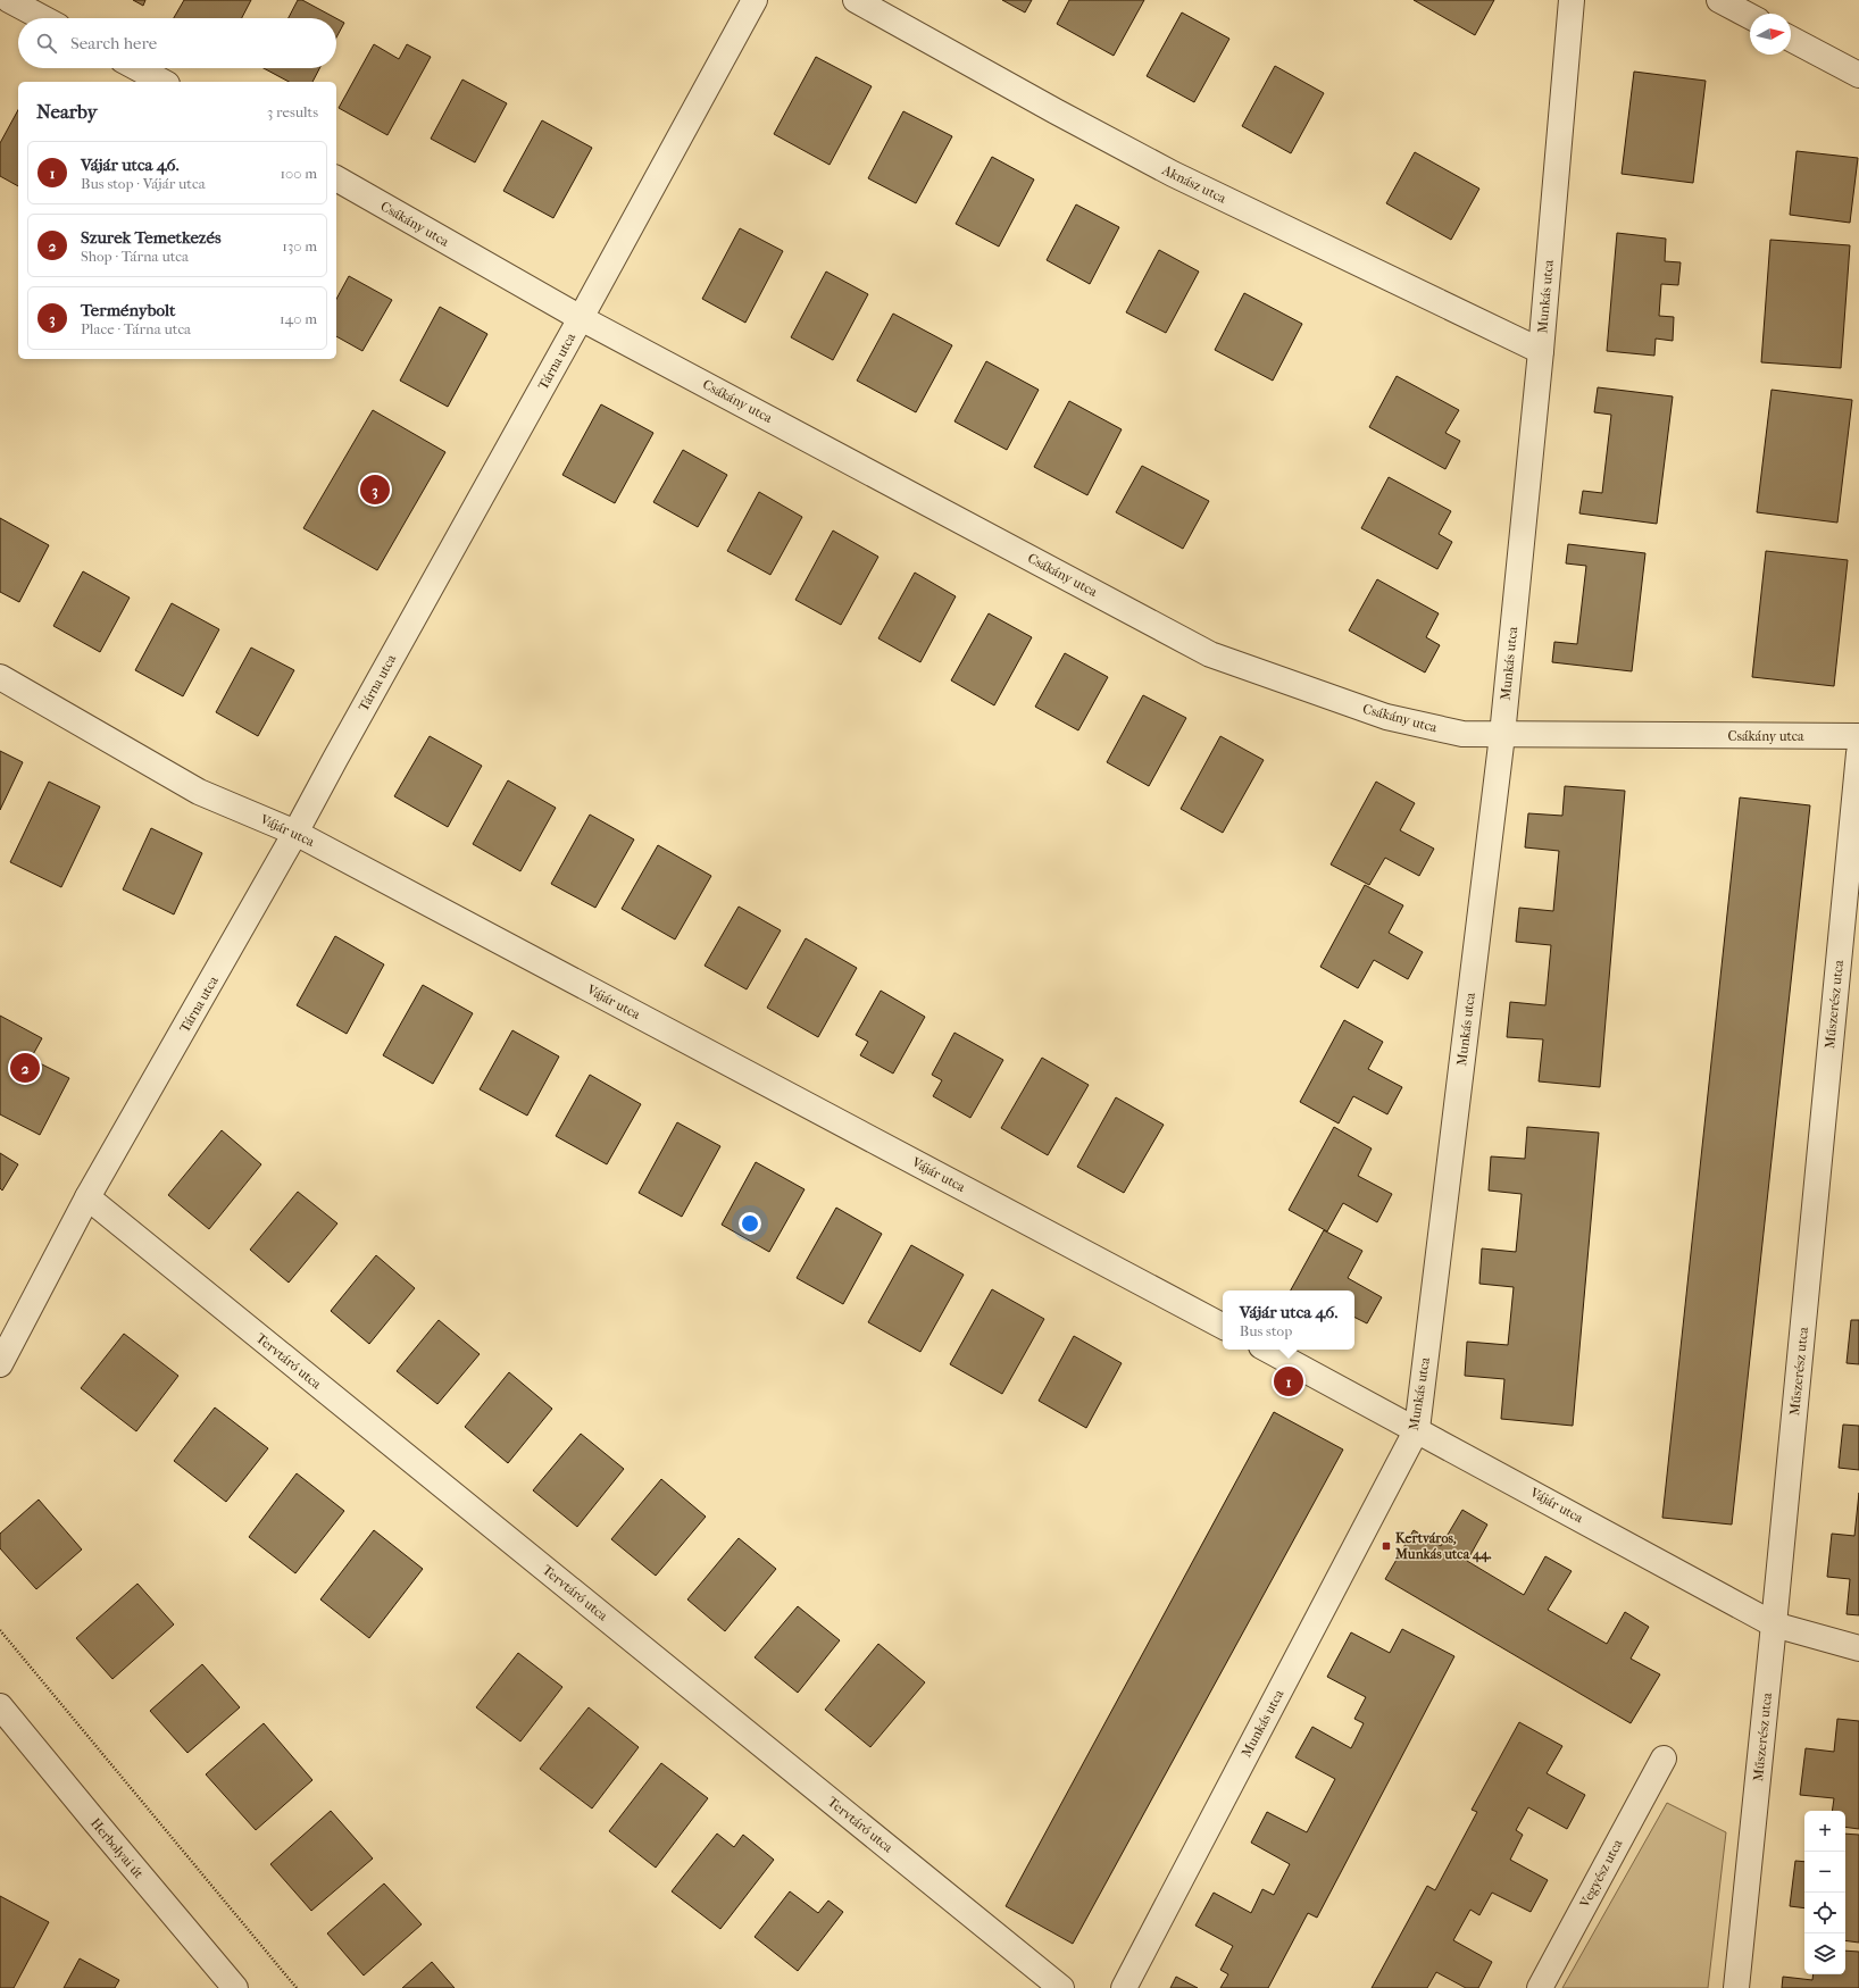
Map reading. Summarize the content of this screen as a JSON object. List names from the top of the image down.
{
  "streets": {
    "street": [
      "Aknász utca",
      "Csákány utca",
      "Munkás utca",
      "Tárna utca",
      "Vájár utca",
      "Műszerész utca",
      "Tervtáró utca",
      "Herbolyai út",
      "Vegyész utca"
    ]
  },
  "crossings": [
    ["Aknász utca", "Munkás utca"],
    ["Csákány utca", "Munkás utca"],
    ["Csákány utca", "Tárna utca"],
    ["Munkás utca", "Vájár utca"],
    ["Tárna utca", "Vájár utca"],
    ["Tárna utca", "Tervtáró utca"],
    ["Vájár utca", "Műszerész utca"]
  ],
  "places": {
    "transit": ["Kertváros, Munkás utca 44."]
  },
  "north": "right",
  "page": {
    "search": "Search here",
    "heading": ["Nearby", "3 results"],
    "list": [
      {
        "mark": "1",
        "name": "Vájár utca 46.",
        "note": "Bus stop · Vájár utca",
        "value": "100 m"
      },
      {
        "mark": "2",
        "name": "Szurek Temetkezés",
        "note": "Shop · Tárna utca",
        "value": "130 m"
      },
      {
        "mark": "3",
        "name": "Terménybolt",
        "note": "Place · Tárna utca",
        "value": "140 m"
      }
    ],
    "pins": ["3", "2", "1"],
    "popup": ["Vájár utca 46.", "Bus stop"],
    "map_buttons": ["+", "−"]
  }
}
